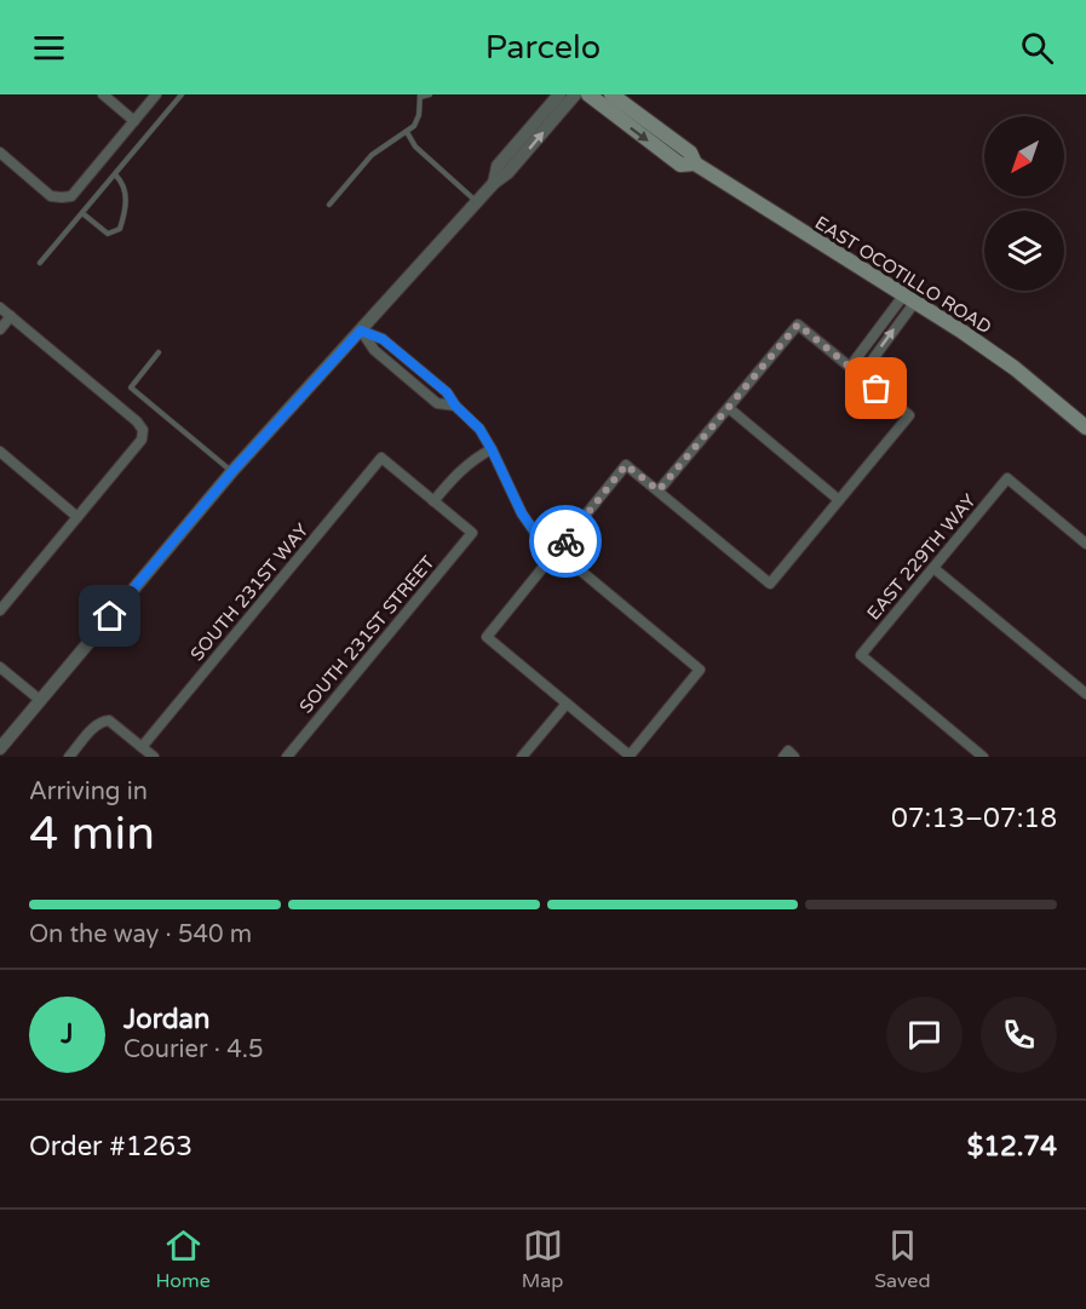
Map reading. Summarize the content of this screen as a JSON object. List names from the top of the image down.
{
  "streets": {
    "main road": ["EAST OCOTILLO ROAD"],
    "street": ["EAST 229TH WAY", "SOUTH 231ST WAY", "SOUTH 231ST STREET"]
  },
  "crossings": [
    ["SOUTH 231ST WAY", "SOUTH 231ST STREET"]
  ],
  "north": "bottom left",
  "page": {
    "header": "Parcelo",
    "heading": ["4 min", "Arriving in", "07:13–07:18"],
    "panel": [
      "Jordan",
      "Courier · 4.5",
      "Order #1263",
      "$12.74"
    ],
    "bar": "On the way · 540 m",
    "round": "J",
    "tabs": ["Home", "Map", "Saved"]
  }
}
